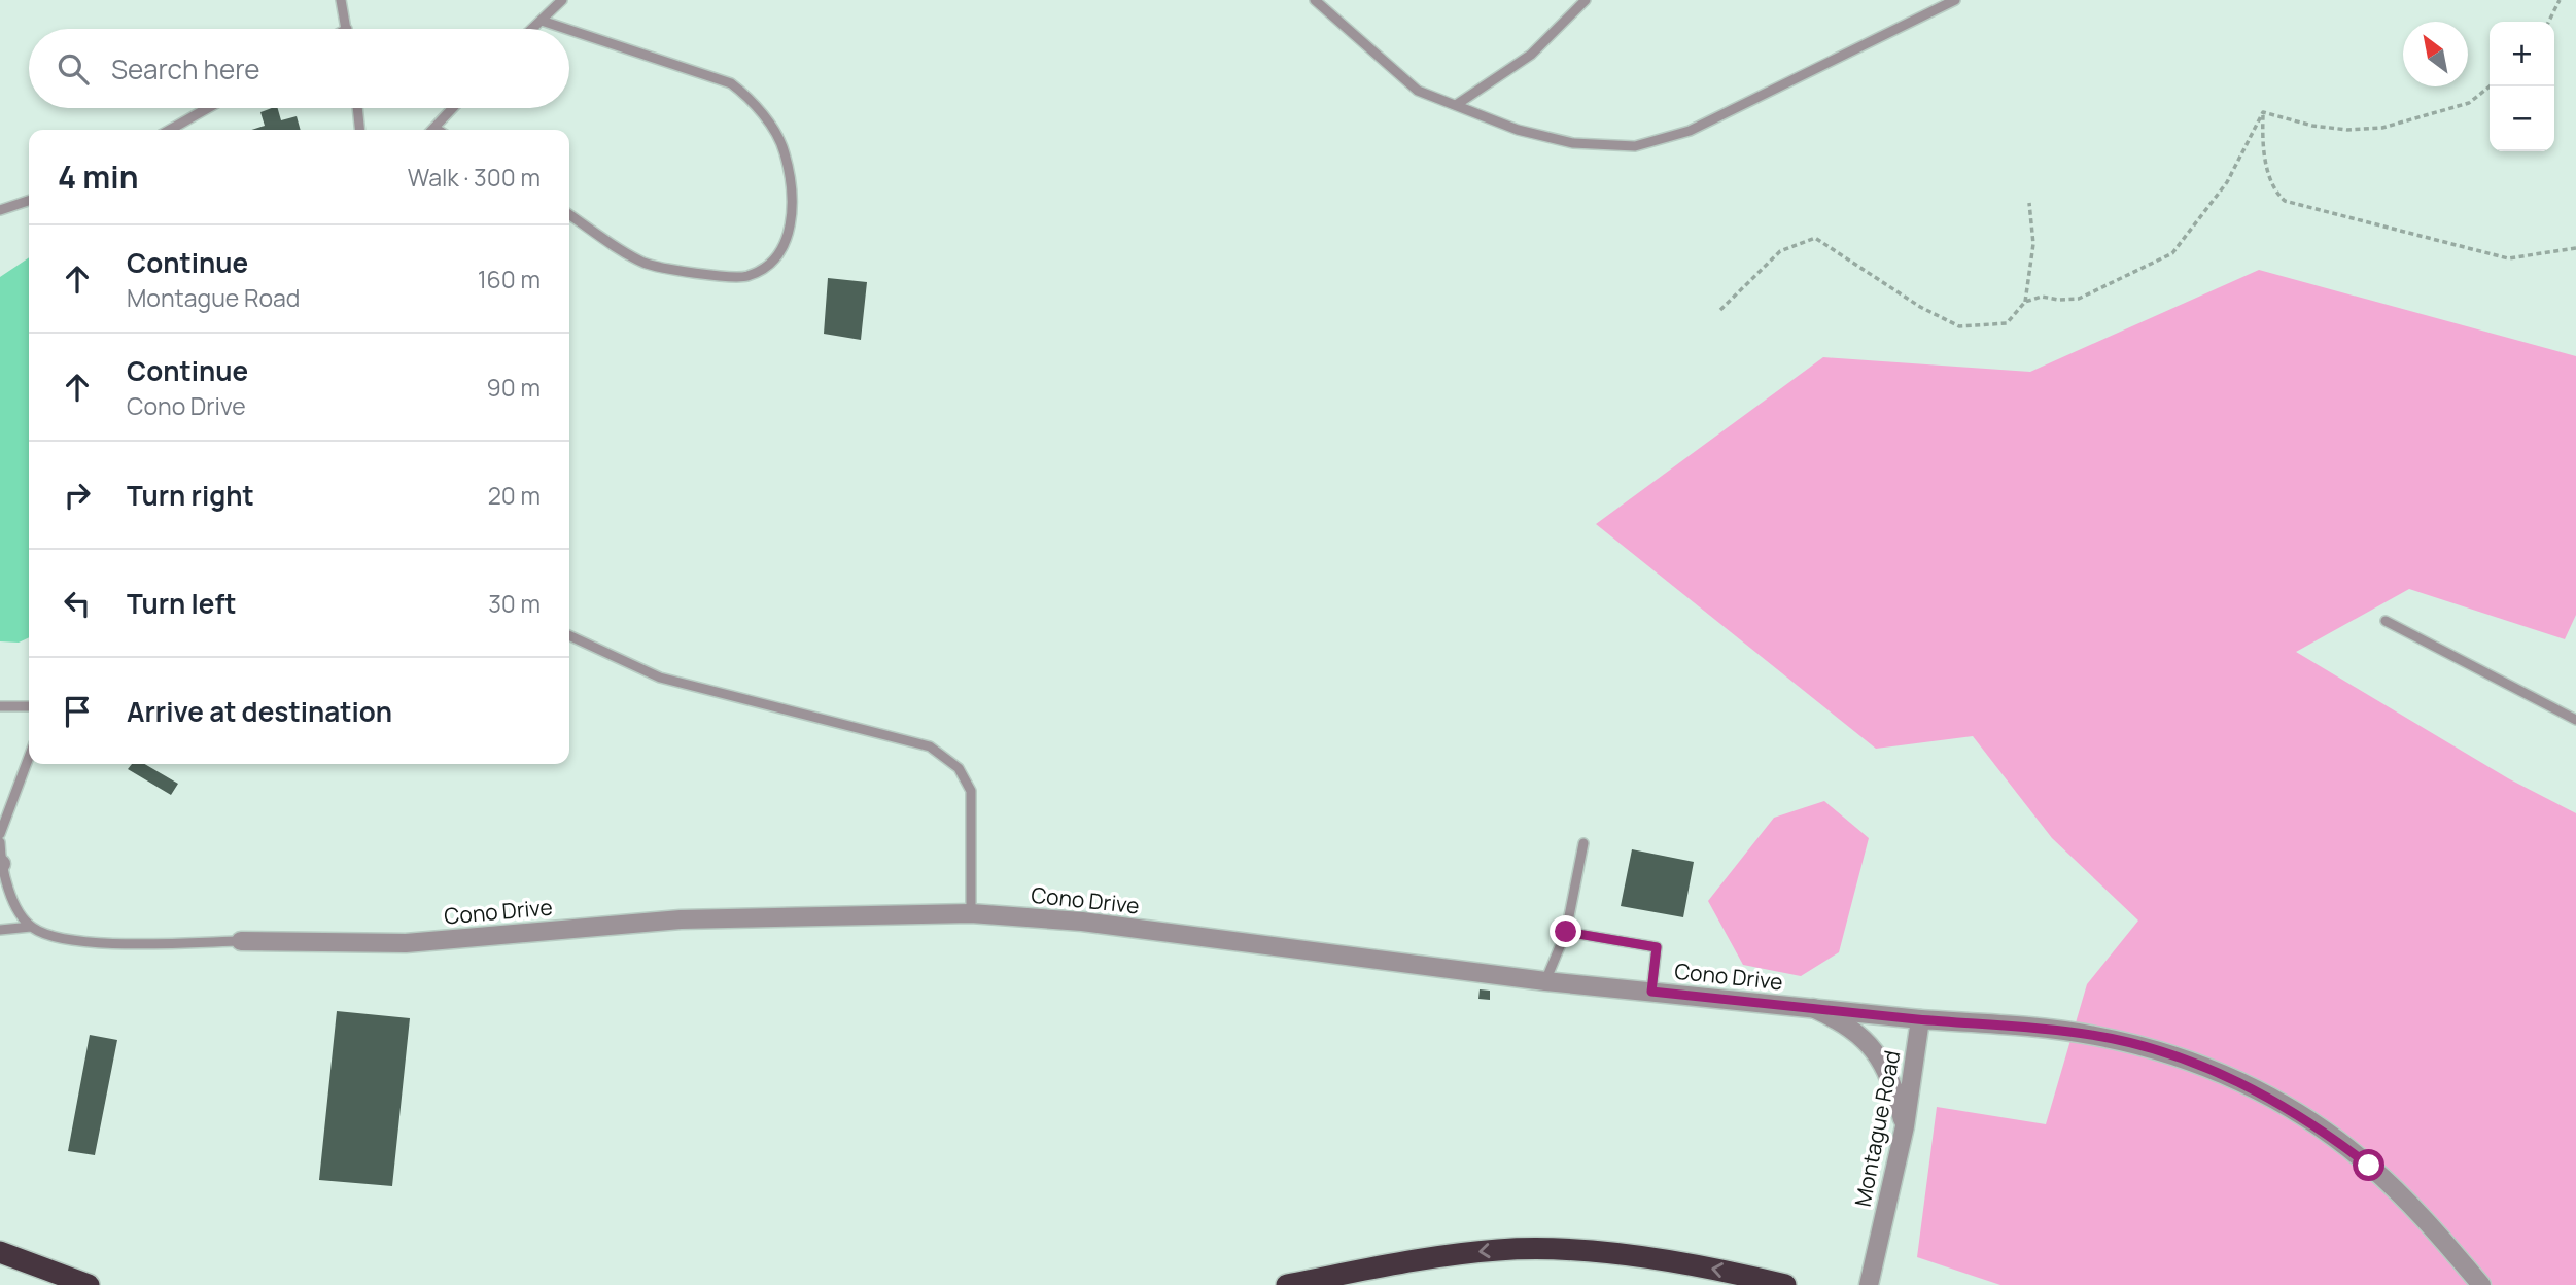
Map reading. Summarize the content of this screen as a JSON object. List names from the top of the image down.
{
  "streets": {
    "street": ["Cono Drive", "Montague Road"]
  },
  "crossings": [
    ["Cono Drive", "Montague Road"]
  ],
  "north": "top left",
  "page": {
    "map_buttons": ["+", "−"],
    "search": "Search here",
    "heading": ["4 min", "Walk · 300 m"],
    "list": [
      ["Continue", "Montague Road", "160 m"],
      ["Continue", "Cono Drive", "90 m"],
      ["Turn right", "20 m"],
      ["Turn left", "30 m"],
      "Arrive at destination"
    ]
  }
}
